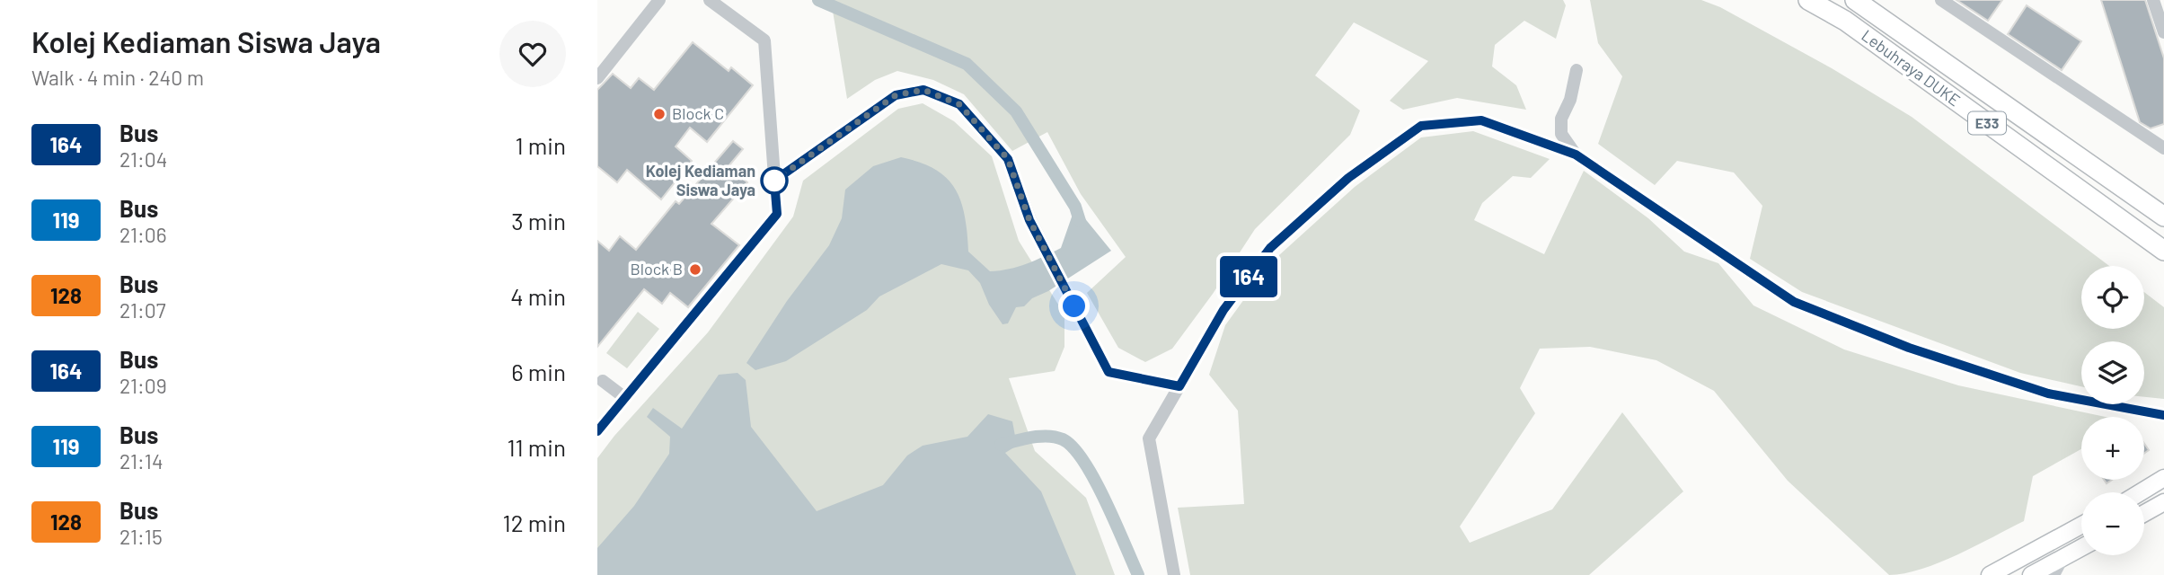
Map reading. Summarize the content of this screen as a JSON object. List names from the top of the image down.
{
  "streets": {
    "highway": ["Lebuhraya DUKE", "E33"]
  },
  "places": ["Block C", "Kolej Kediaman Siswa Jaya", "Block B"],
  "lines": ["bus line 164"],
  "page": {
    "heading": ["Kolej Kediaman Siswa Jaya", "Walk · 4 min · 240 m"],
    "on_map": "164",
    "list": [
      {
        "mark": "164",
        "name": "Bus",
        "note": "21:04",
        "value": "1 min"
      },
      {
        "mark": "119",
        "name": "Bus",
        "note": "21:06",
        "value": "3 min"
      },
      {
        "mark": "128",
        "name": "Bus",
        "note": "21:07",
        "value": "4 min"
      },
      {
        "mark": "164",
        "name": "Bus",
        "note": "21:09",
        "value": "6 min"
      },
      {
        "mark": "119",
        "name": "Bus",
        "note": "21:14",
        "value": "11 min"
      },
      {
        "mark": "128",
        "name": "Bus",
        "note": "21:15",
        "value": "12 min"
      }
    ],
    "map_buttons": ["+", "−"]
  }
}
